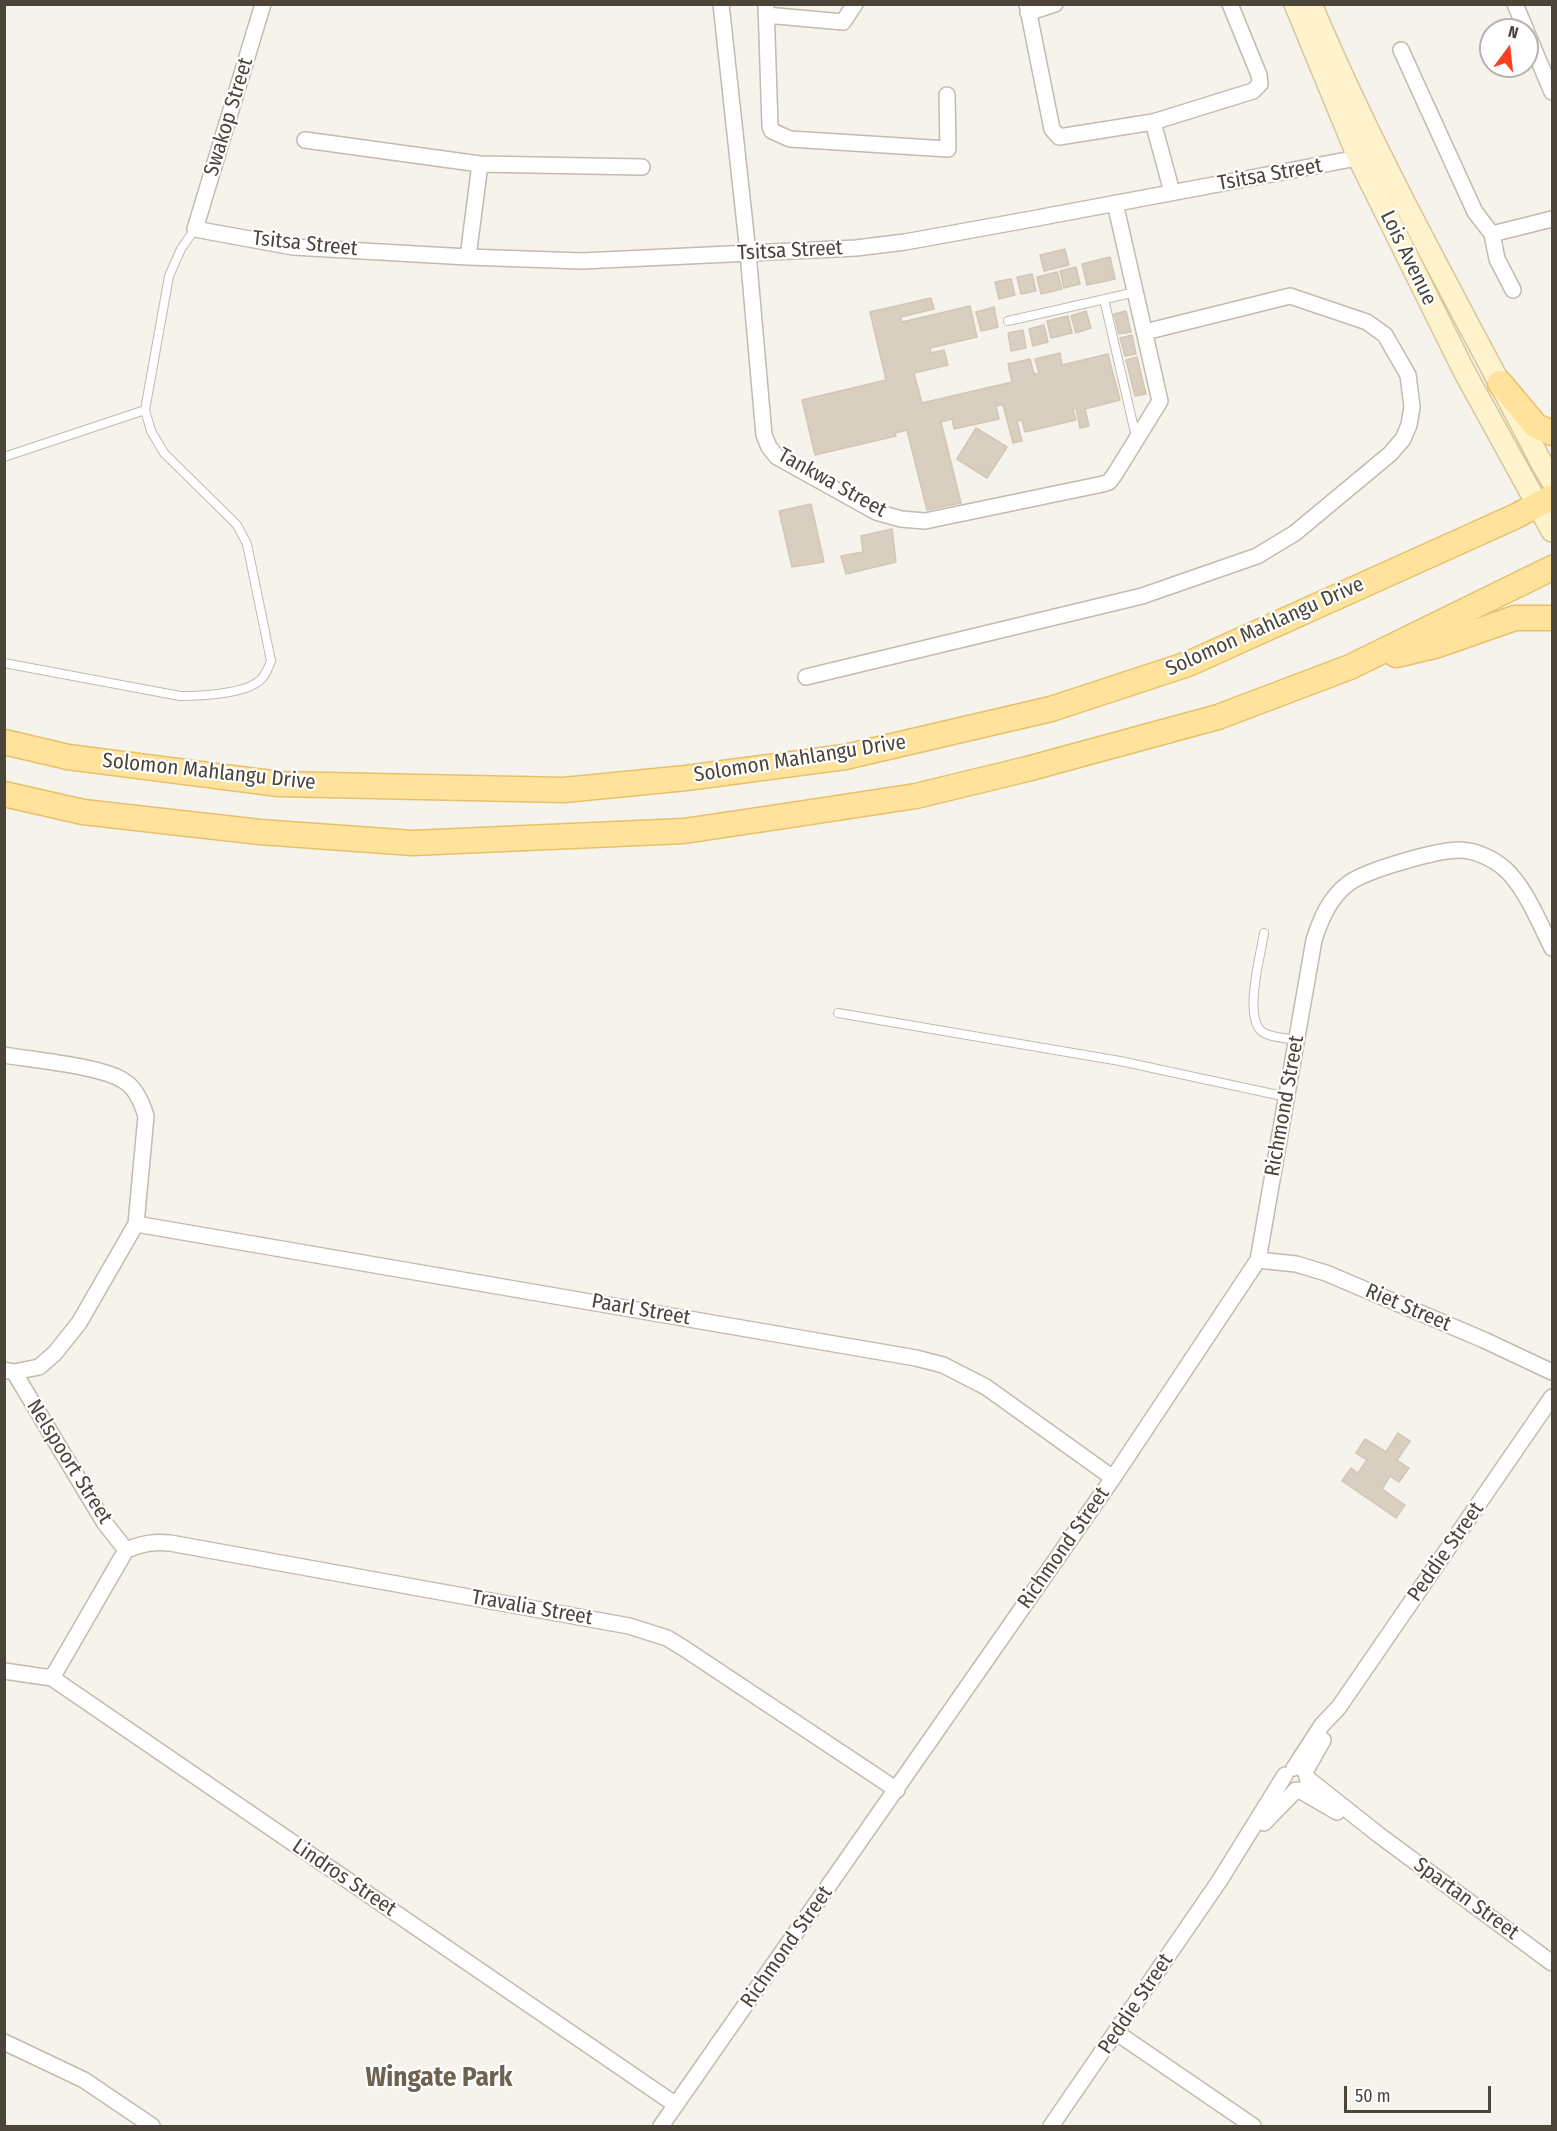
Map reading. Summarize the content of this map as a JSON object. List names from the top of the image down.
{
  "streets": {
    "main road": ["Solomon Mahlangu Drive"],
    "street": [
      "Swakop Street",
      "Tsitsa Street",
      "Lois Avenue",
      "Tankwa Street",
      "Richmond Street",
      "Riet Street",
      "Paarl Street",
      "Nelspoort Street",
      "Peddie Street",
      "Travalia Street",
      "Lindros Street",
      "Spartan Street"
    ]
  },
  "crossings": [
    ["Swakop Street", "Tsitsa Street"],
    ["Tsitsa Street", "Lois Avenue"],
    ["Tsitsa Street", "Tankwa Street"],
    ["Lois Avenue", "Solomon Mahlangu Drive"],
    ["Richmond Street", "Riet Street"],
    ["Richmond Street", "Paarl Street"],
    ["Richmond Street", "Travalia Street"],
    ["Richmond Street", "Lindros Street"],
    ["Paarl Street", "Nelspoort Street"],
    ["Nelspoort Street", "Travalia Street"],
    ["Peddie Street", "Spartan Street"]
  ],
  "districts": ["Wingate Park"],
  "scale_bar": "50 m",
  "north": "top"
}
